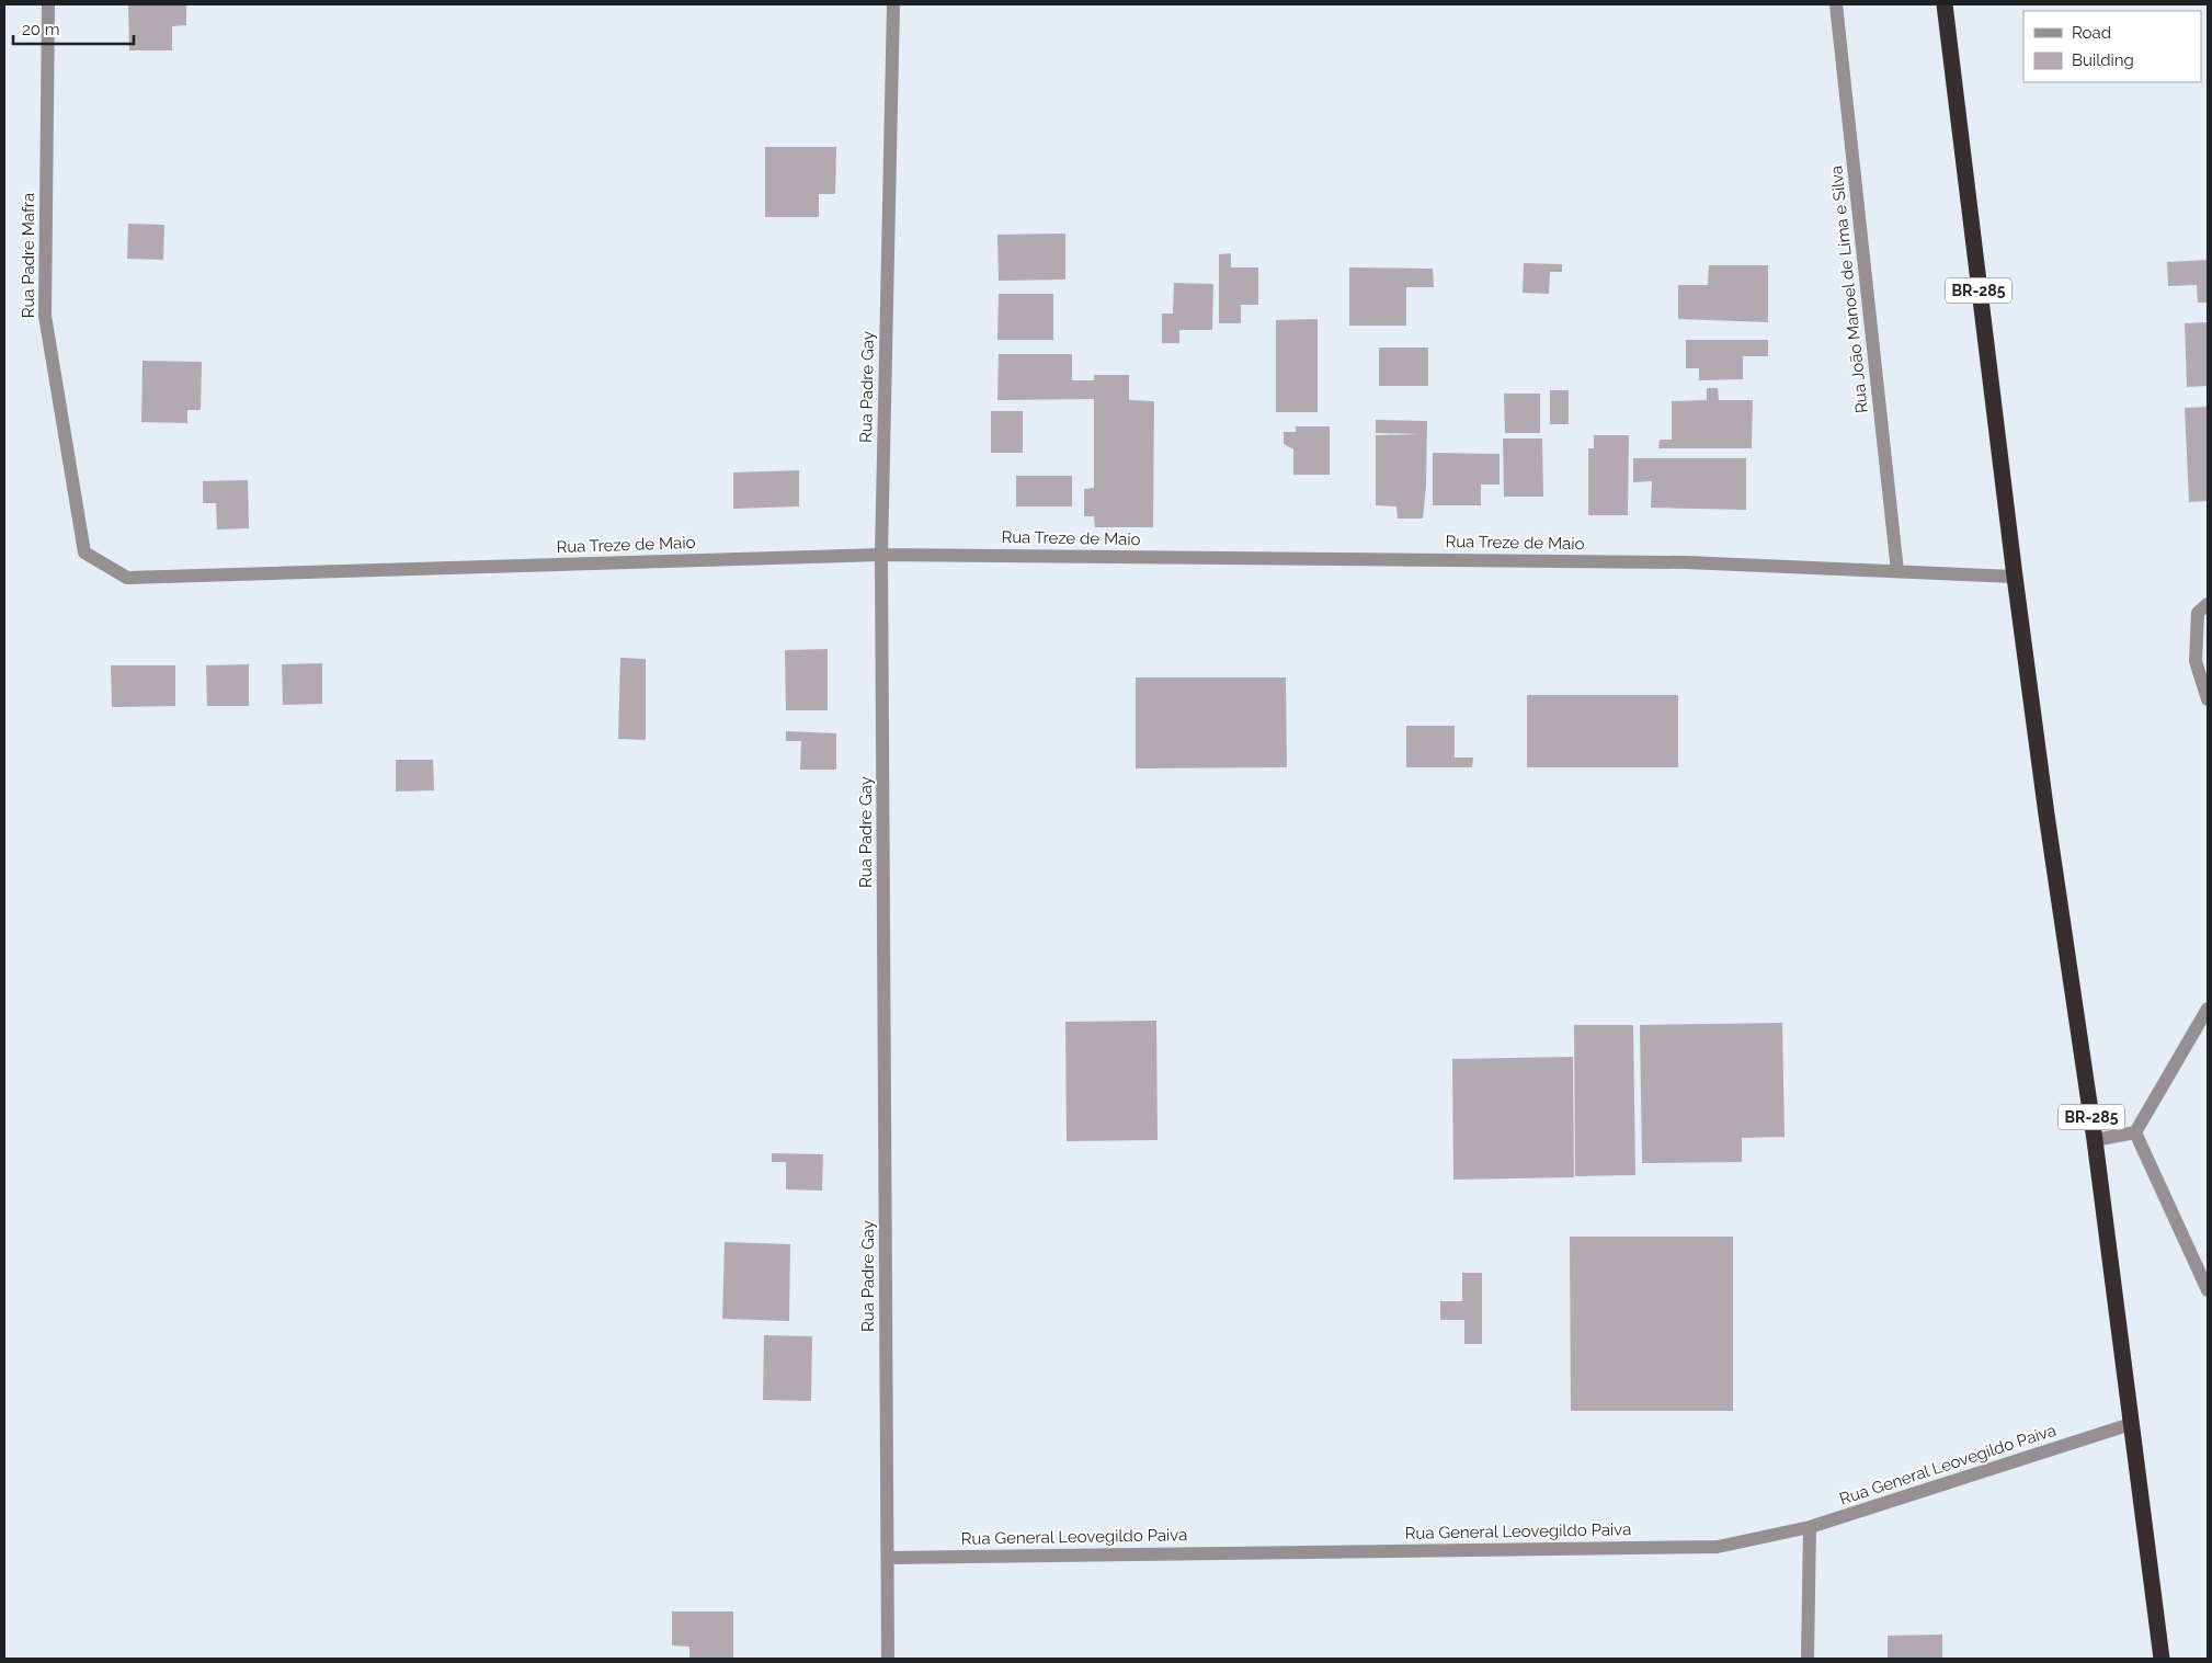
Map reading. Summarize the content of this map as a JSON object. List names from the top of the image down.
{
  "streets": {
    "highway": ["BR-285"],
    "street": [
      "Rua Padre Mafra",
      "Rua João Manoel de Lima e Silva",
      "Rua Padre Gay",
      "Rua Treze de Maio",
      "Rua General Leovegildo Paiva"
    ]
  },
  "crossings": [
    ["Rua Padre Mafra", "Rua Treze de Maio"],
    ["Rua João Manoel de Lima e Silva", "Rua Treze de Maio"],
    ["BR-285", "Rua Treze de Maio"],
    ["BR-285", "Rua General Leovegildo Paiva"],
    ["Rua Padre Gay", "Rua Treze de Maio"],
    ["Rua Padre Gay", "Rua General Leovegildo Paiva"]
  ],
  "legend": ["Road", "Building"],
  "scale_bar": "20 m"
}
